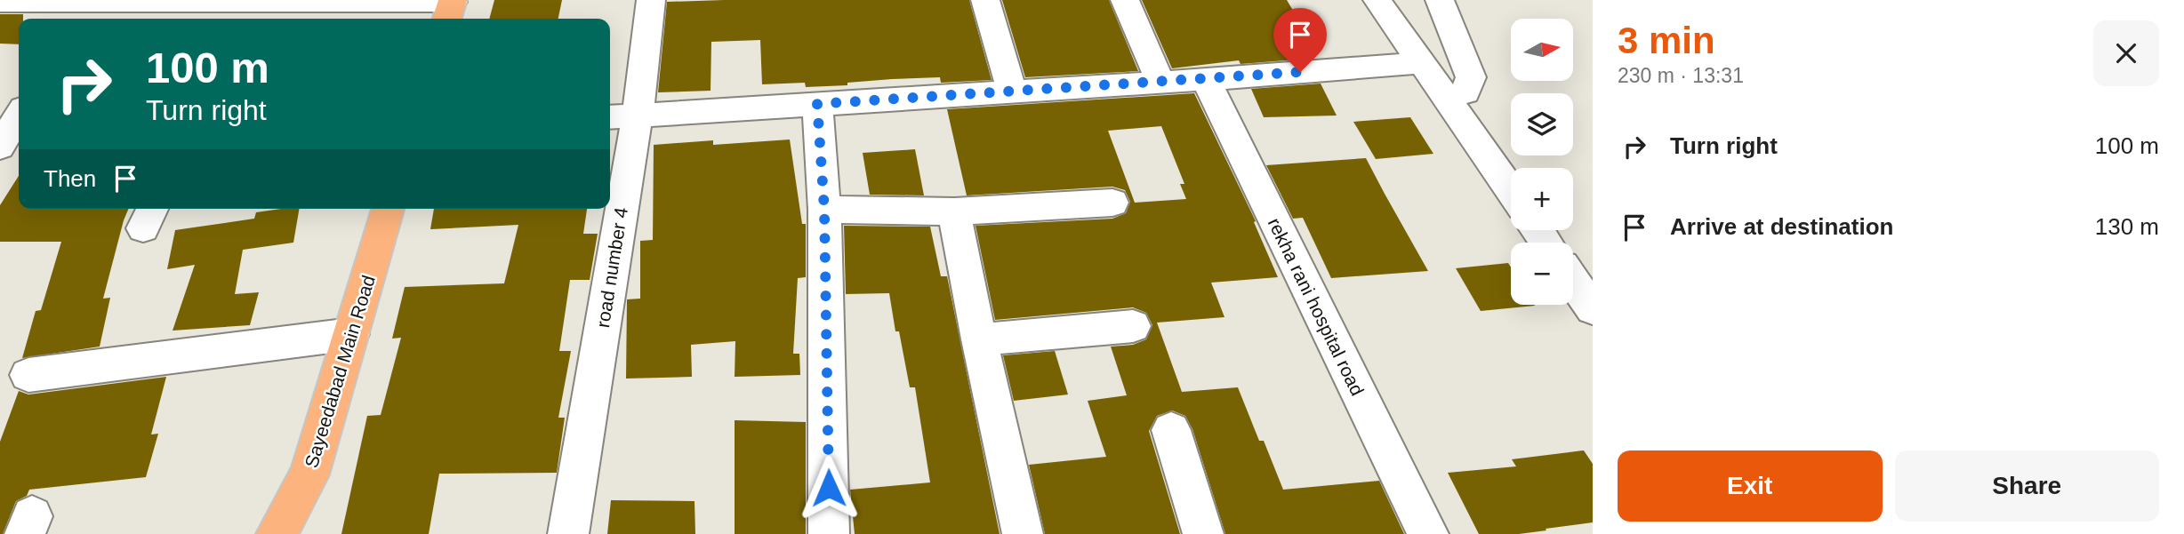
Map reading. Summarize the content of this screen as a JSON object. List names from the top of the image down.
{
  "streets": {
    "main road": ["Sayeedabad Main Road"],
    "street": ["road number 4", "rekha rani hospital road"]
  },
  "north": "right",
  "page": {
    "heading": ["3 min", "230 m · 13:31"],
    "map_buttons": ["+", "−"],
    "turn": ["100 m", "Turn right"],
    "list": [
      {
        "name": "Turn right",
        "value": "100 m"
      },
      {
        "name": "Arrive at destination",
        "value": "130 m"
      }
    ],
    "then": "Then",
    "buttons": ["Exit", "Share"]
  }
}
